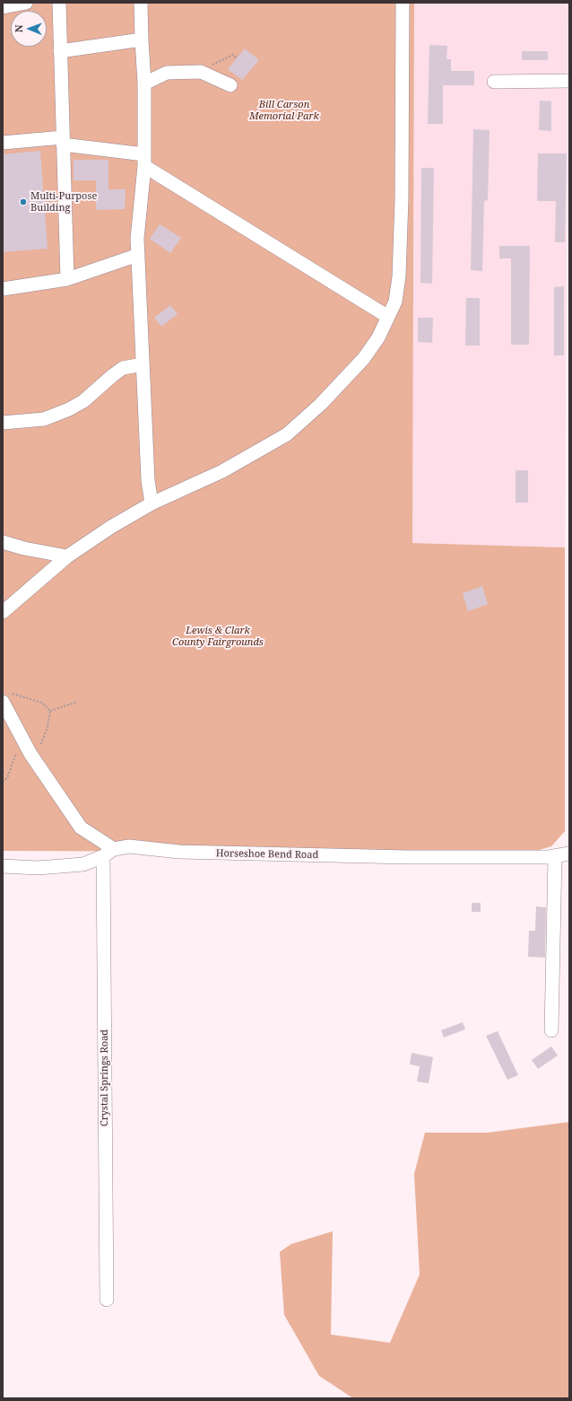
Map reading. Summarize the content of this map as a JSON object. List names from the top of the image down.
{
  "streets": {
    "street": ["Horseshoe Bend Road", "Crystal Springs Road"]
  },
  "crossings": [
    ["Horseshoe Bend Road", "Crystal Springs Road"]
  ],
  "parks": ["Bill Carson Memorial Park", "Lewis & Clark County Fairgrounds"],
  "places": ["Multi-Purpose Building"],
  "north": "left"
}
